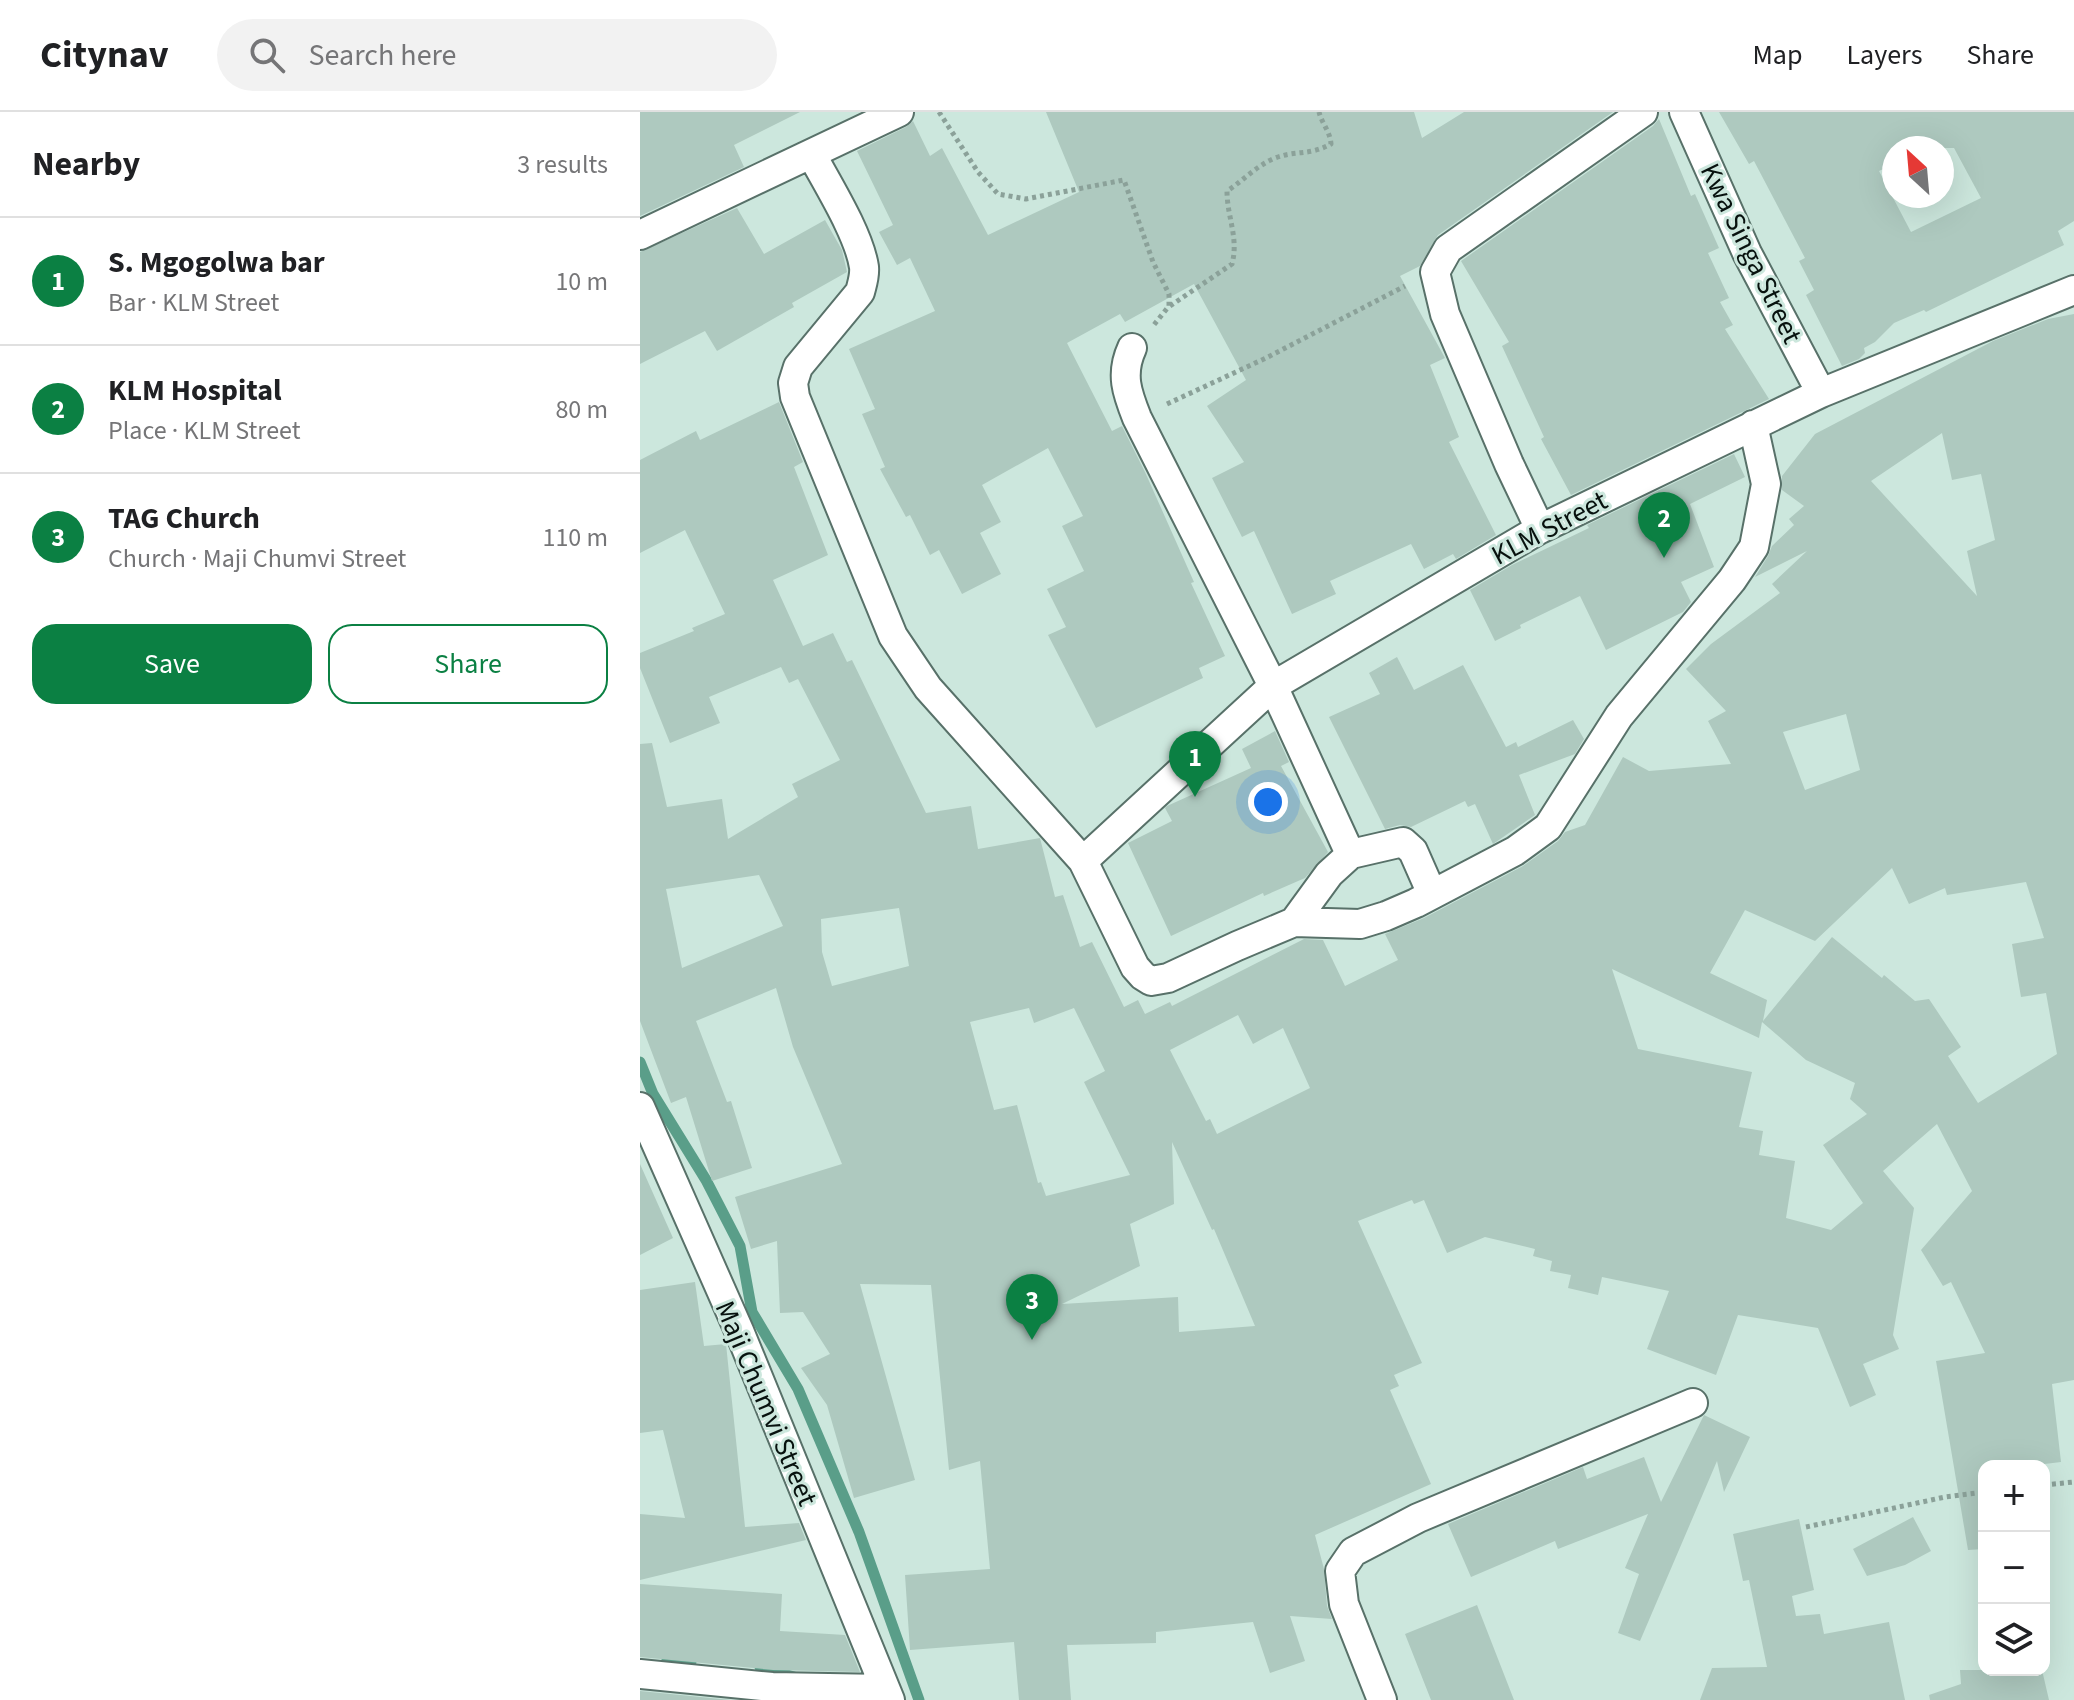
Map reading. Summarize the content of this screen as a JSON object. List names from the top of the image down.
{
  "streets": {
    "street": ["Kwa Singa Street", "KLM Street", "Maji Chumvi Street"]
  },
  "crossings": [
    ["Kwa Singa Street", "KLM Street"]
  ],
  "north": "top left",
  "page": {
    "header": "Citynav",
    "search": "Search here",
    "nav": ["Map", "Layers", "Share"],
    "heading": ["Nearby", "3 results"],
    "list": [
      {
        "mark": "1",
        "name": "S. Mgogolwa bar",
        "note": "Bar · KLM Street",
        "value": "10 m"
      },
      {
        "mark": "2",
        "name": "KLM Hospital",
        "note": "Place · KLM Street",
        "value": "80 m"
      },
      {
        "mark": "3",
        "name": "TAG Church",
        "note": "Church · Maji Chumvi Street",
        "value": "110 m"
      }
    ],
    "pins": ["2", "1", "3"],
    "buttons": ["Save", "Share"],
    "map_buttons": ["+", "−"]
  }
}
